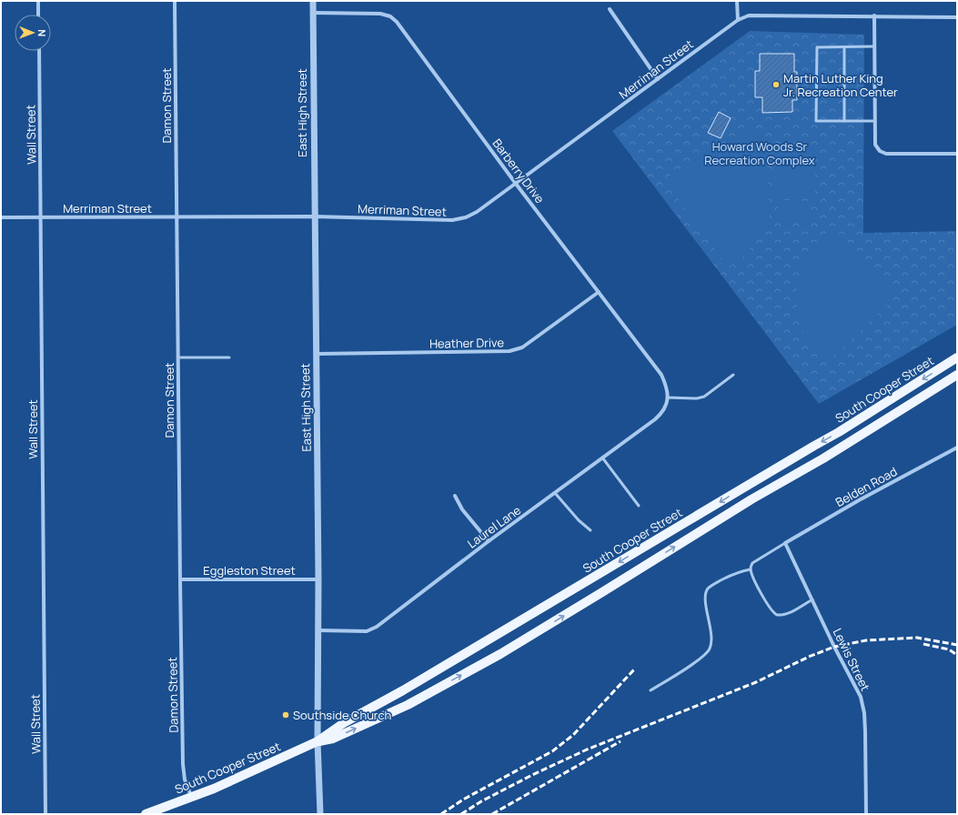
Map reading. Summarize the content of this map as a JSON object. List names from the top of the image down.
{
  "streets": {
    "main road": ["South Cooper Street"],
    "street": [
      "Merriman Street",
      "Damon Street",
      "East High Street",
      "Wall Street",
      "Barberry Drive",
      "Heather Drive",
      "Belden Road",
      "Laurel Lane",
      "Eggleston Street",
      "Lewis Street"
    ]
  },
  "crossings": [
    ["Merriman Street", "Damon Street"],
    ["Merriman Street", "East High Street"],
    ["Merriman Street", "Wall Street"],
    ["Merriman Street", "Barberry Drive"],
    ["Damon Street", "South Cooper Street"],
    ["Damon Street", "Eggleston Street"],
    ["East High Street", "Barberry Drive"],
    ["East High Street", "Heather Drive"],
    ["East High Street", "South Cooper Street"],
    ["East High Street", "Laurel Lane"],
    ["East High Street", "Eggleston Street"],
    ["Barberry Drive", "Heather Drive"],
    ["Barberry Drive", "Laurel Lane"],
    ["Belden Road", "Lewis Street"]
  ],
  "parks": ["Howard Woods Sr Recreation Complex"],
  "places": ["Martin Luther King Jr. Recreation Center", "Southside Church"],
  "north": "right"
}
